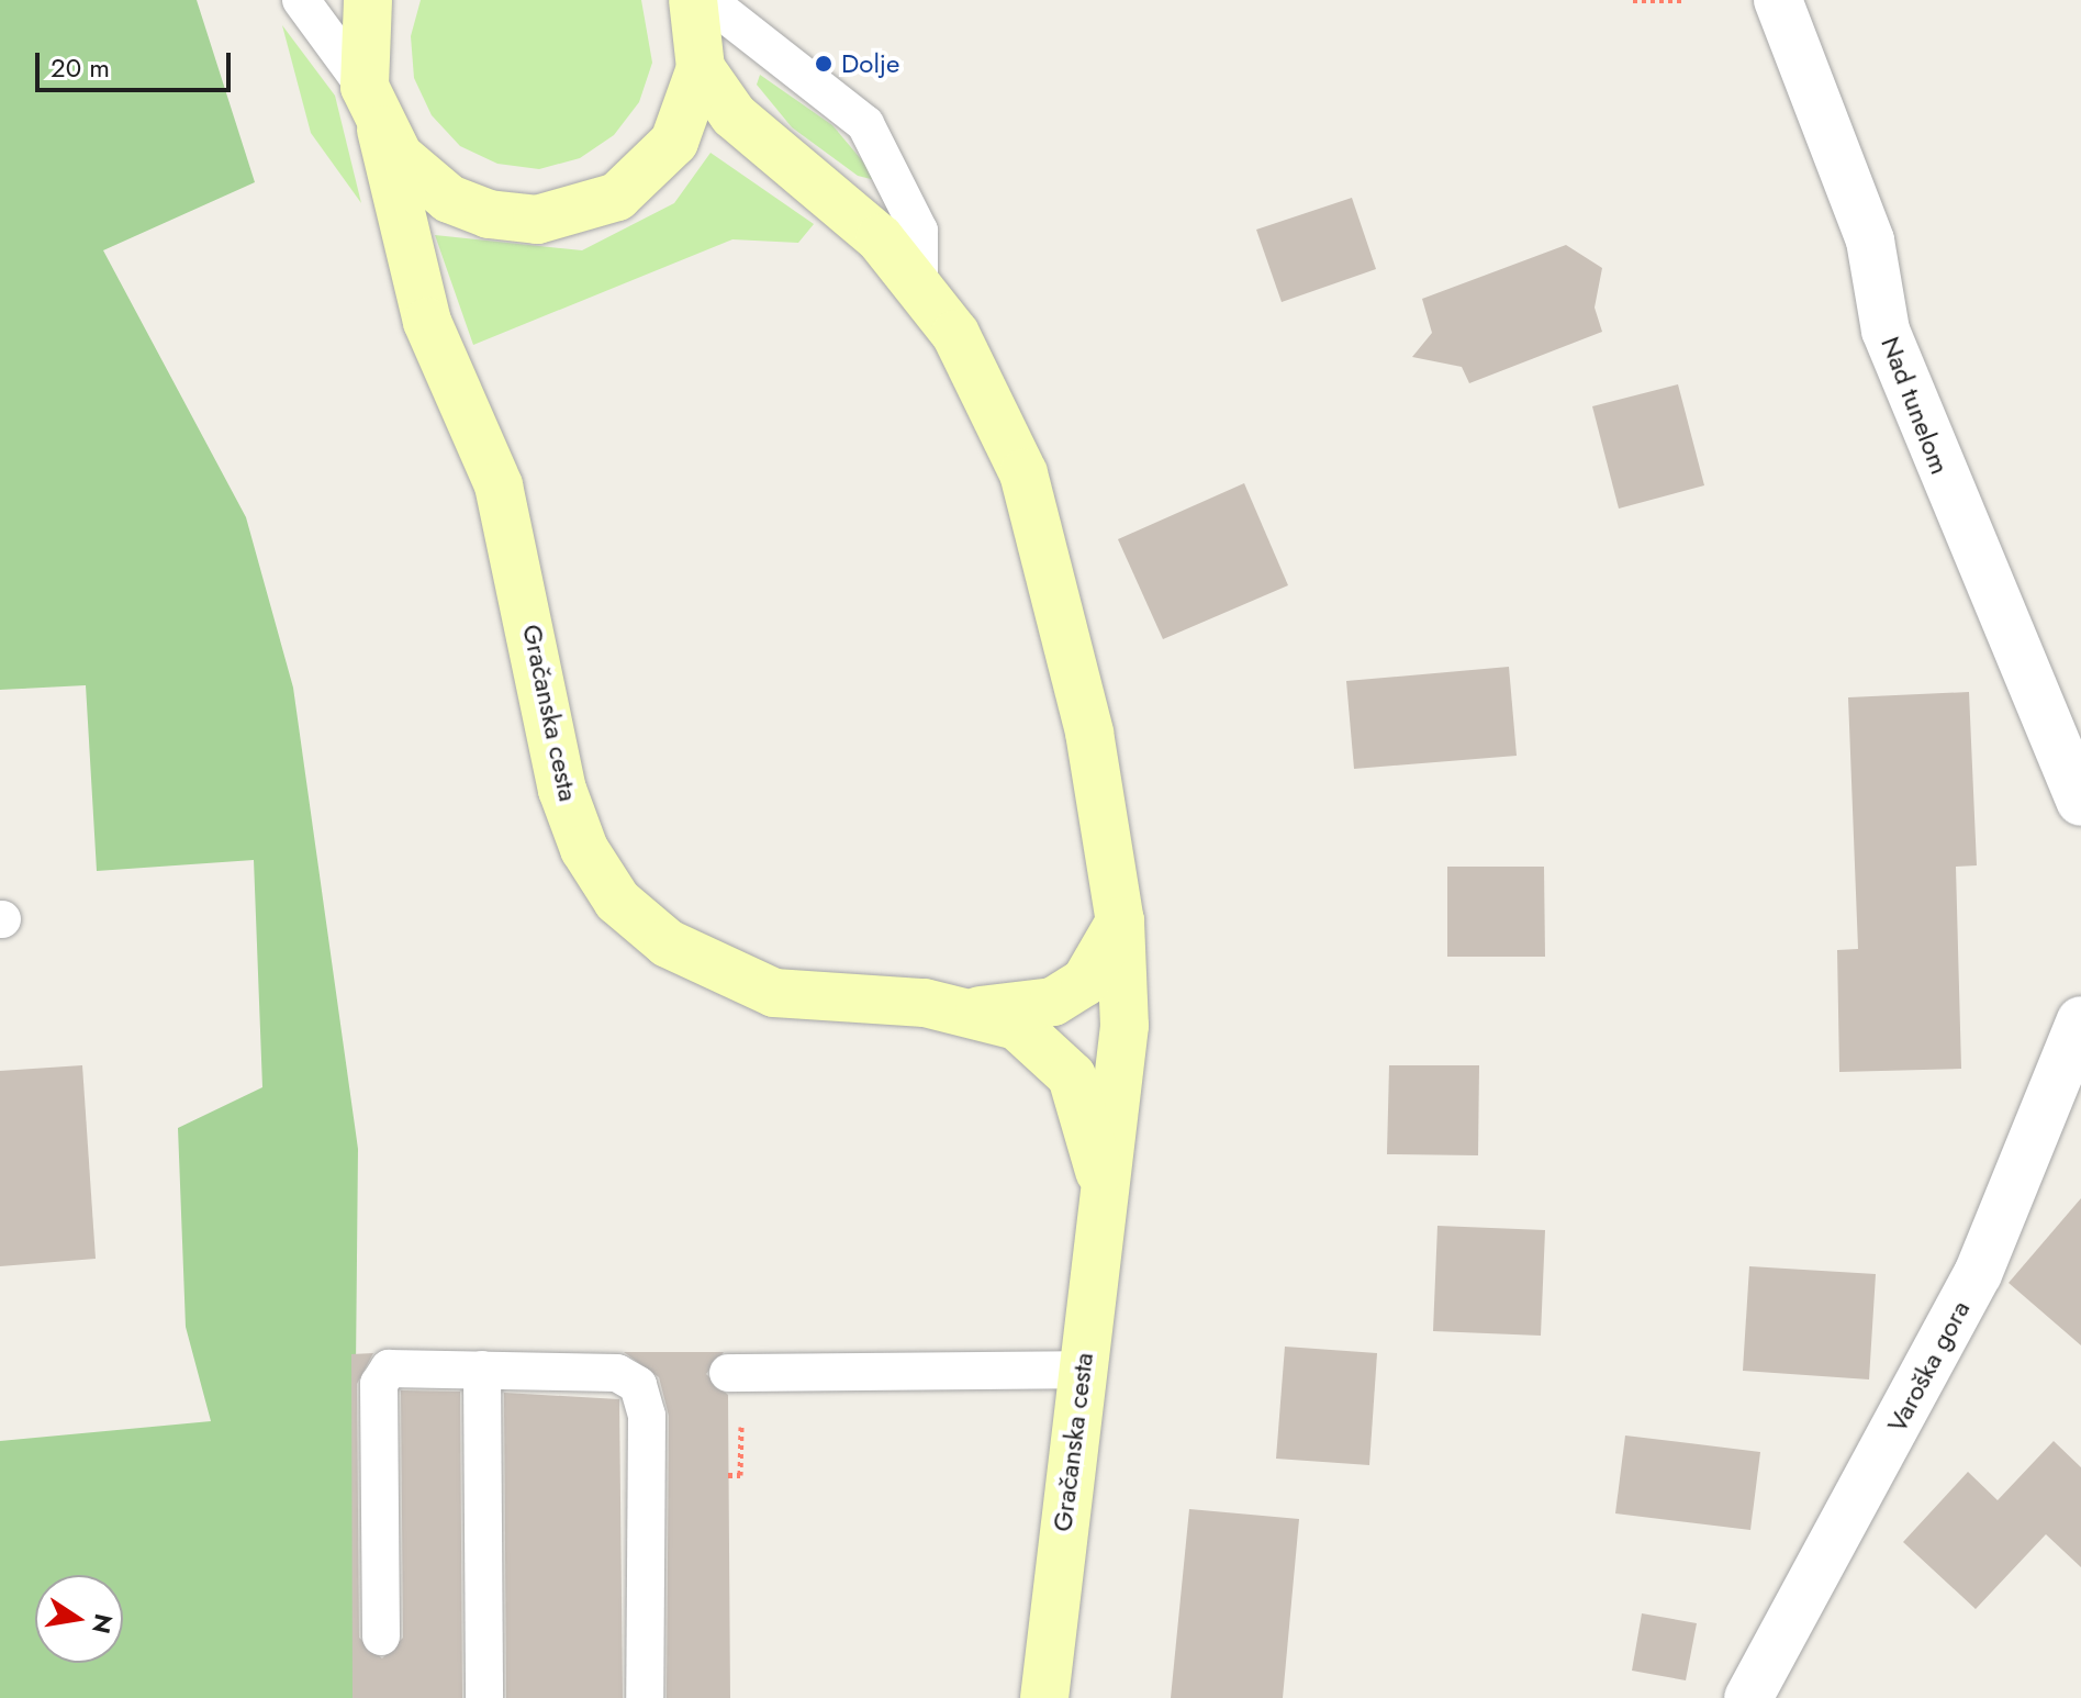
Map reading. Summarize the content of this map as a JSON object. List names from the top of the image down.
{
  "streets": {
    "main road": ["Gračanska cesta"],
    "street": ["Nad tunelom", "Varoška gora"]
  },
  "places": ["Dolje"],
  "scale_bar": "20 m",
  "north": "right"
}
